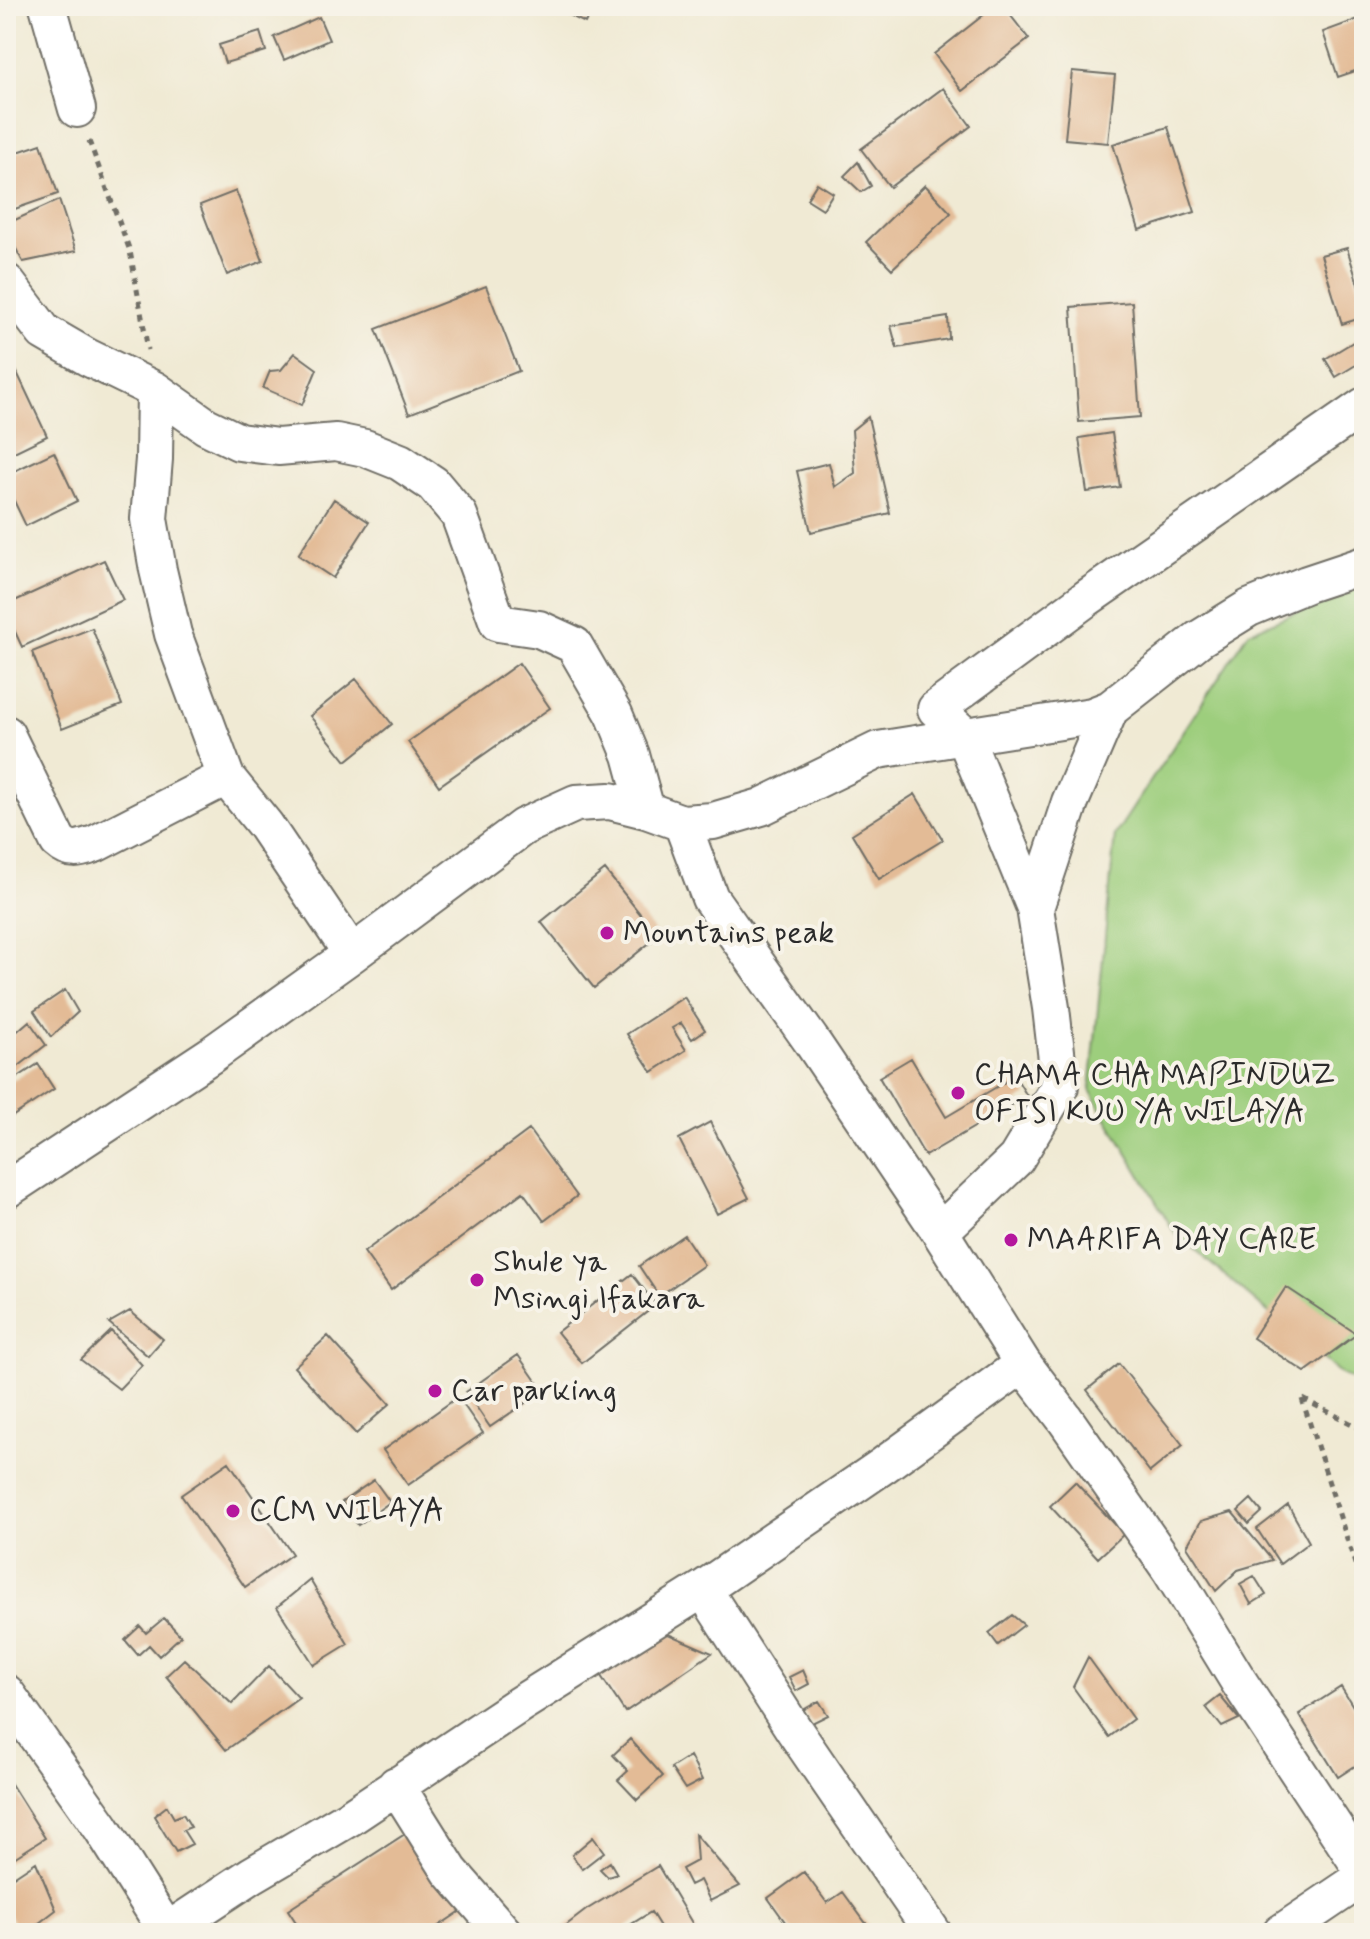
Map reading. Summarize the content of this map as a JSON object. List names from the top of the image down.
{
  "places": [
    "Mountains peak",
    "CHAMA CHA MAPINDUZ OFISI KUU YA WILAYA",
    "MAARIFA DAY CARE",
    "Shule ya Msingi Ifakara",
    "Car parking",
    "CCM WILAYA"
  ]
}
